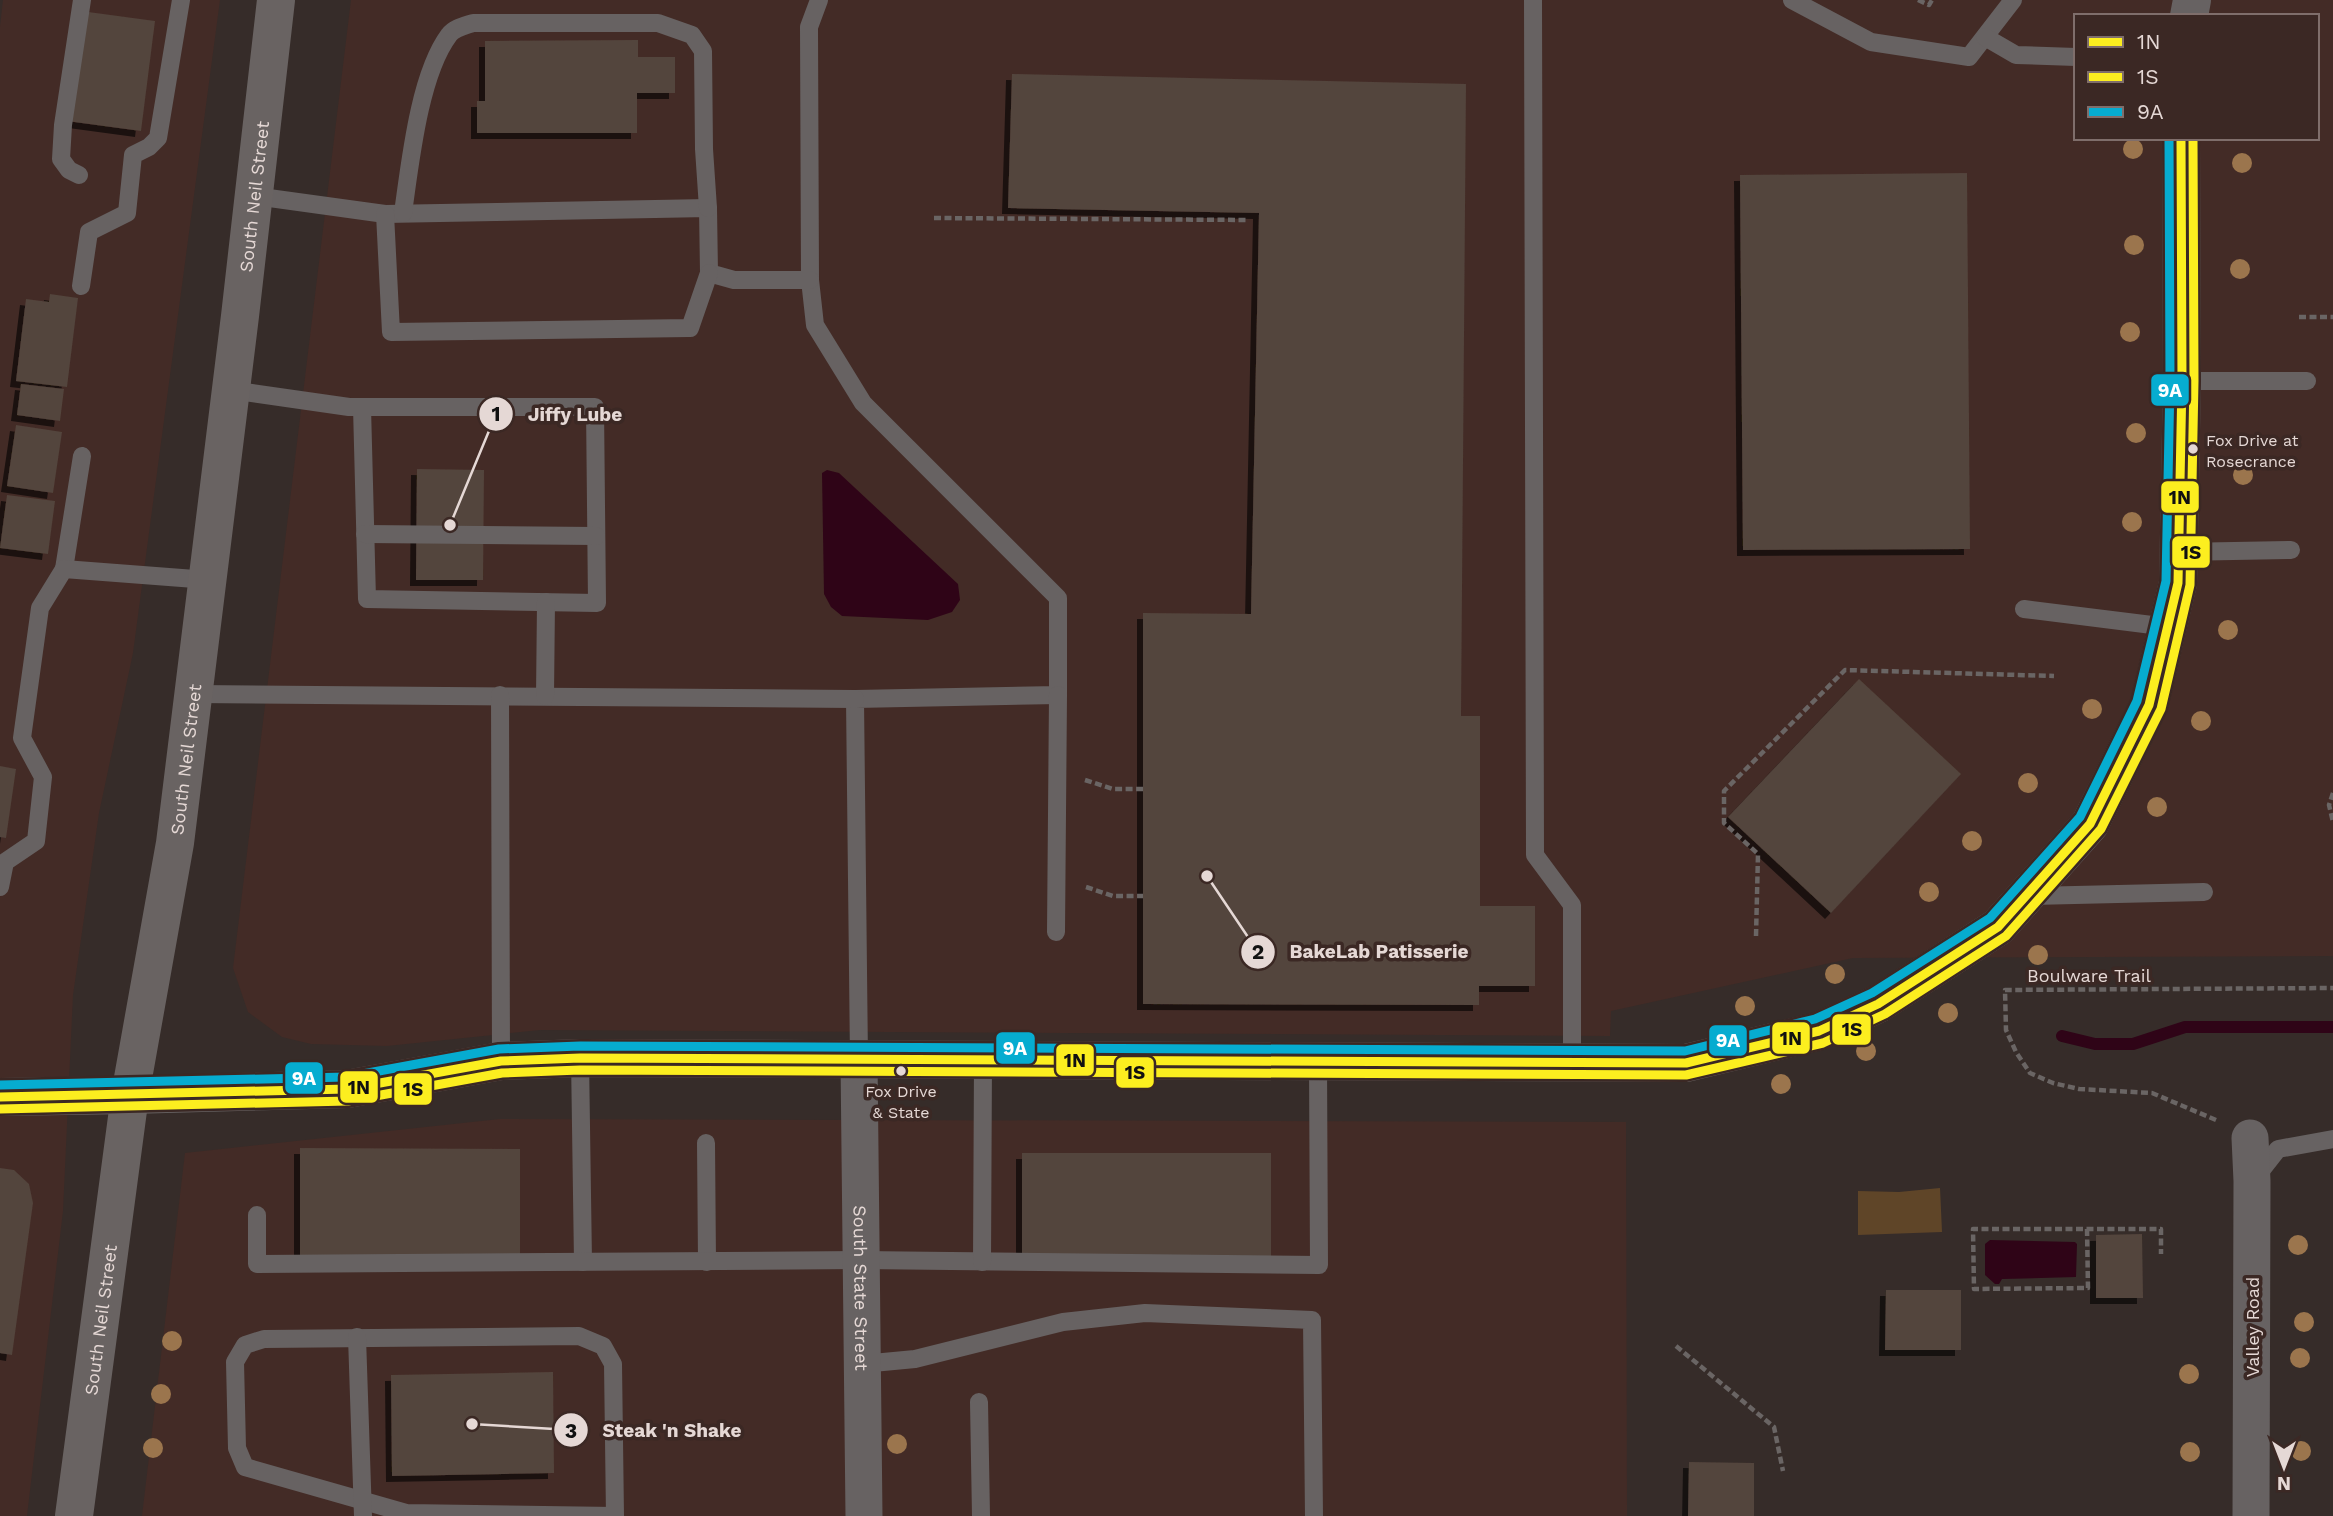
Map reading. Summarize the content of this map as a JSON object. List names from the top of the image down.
{
  "streets": {
    "main road": ["South Neil Street"],
    "street": ["South State Street", "Valley Road"],
    "path": ["Boulware Trail"]
  },
  "crossings": [
    ["Boulware Trail", "Valley Road"]
  ],
  "places": [
    "Fox Drive at Rosecrance",
    "Jiffy Lube",
    "BakeLab Patisserie",
    "Fox Drive & State",
    "Steak 'n Shake"
  ],
  "lines": ["transit line 1N", "transit line 1S", "transit line 9A"],
  "legend": ["1N", "1S", "9A"],
  "north": "bottom"
}
